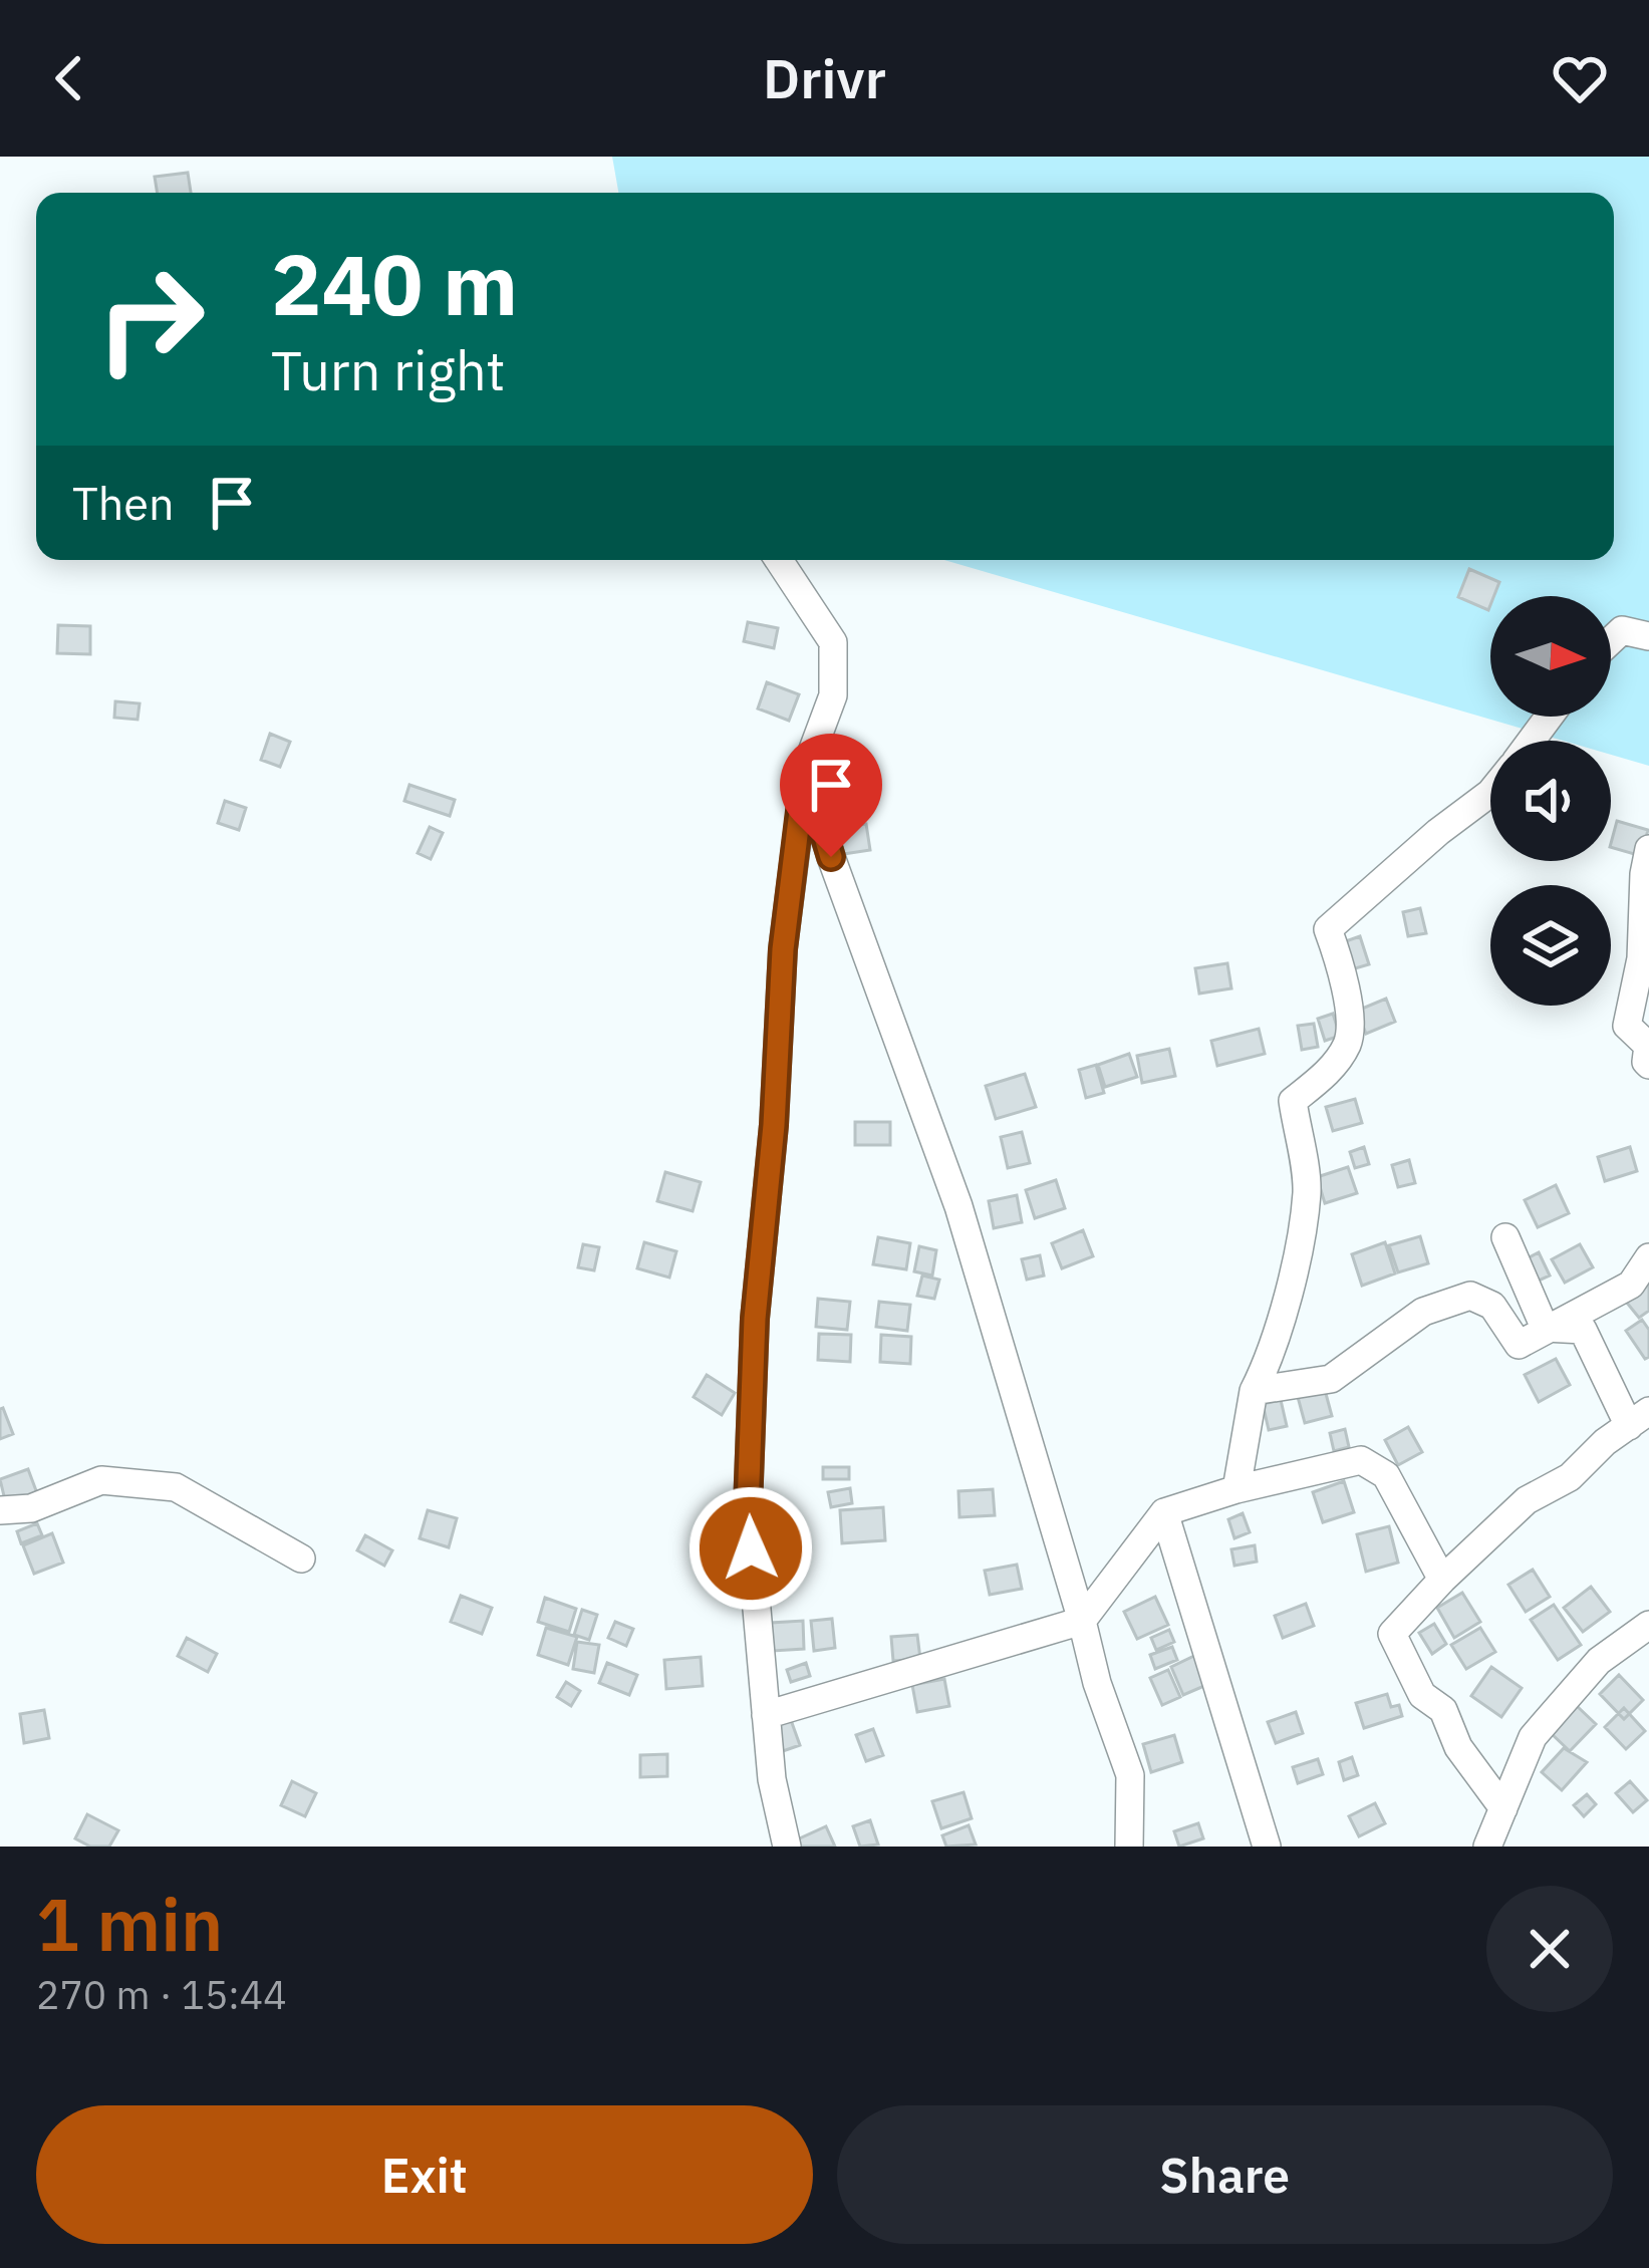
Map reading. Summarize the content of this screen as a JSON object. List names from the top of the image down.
{
  "north": "right",
  "page": {
    "header": "Drivr",
    "turn": ["240 m", "Turn right"],
    "then": "Then",
    "heading": ["1 min", "270 m · 15:44"],
    "buttons": ["Exit", "Share"]
  }
}
